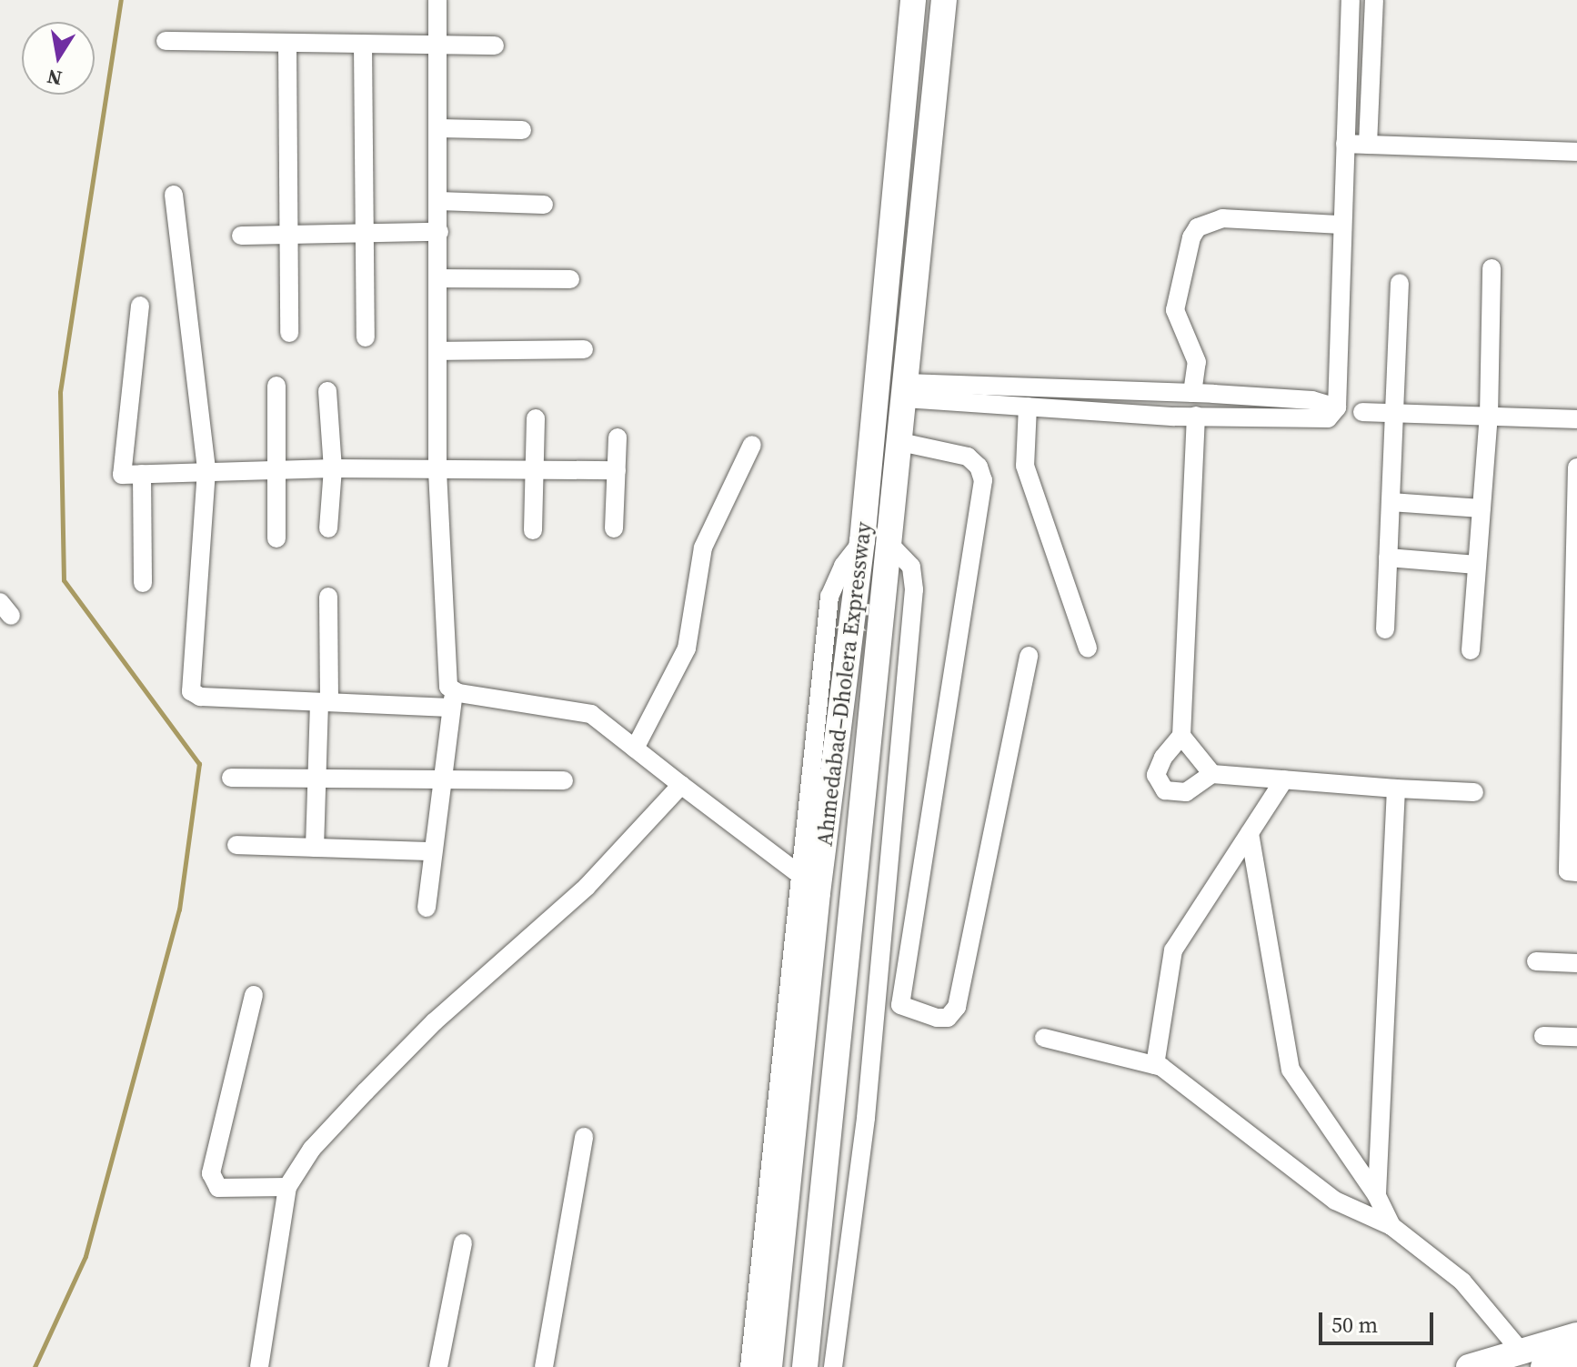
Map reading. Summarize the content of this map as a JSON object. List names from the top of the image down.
{
  "streets": {
    "highway": ["Ahmedabad–Dholera Expressway"]
  },
  "scale_bar": "50 m",
  "north": "bottom"
}
